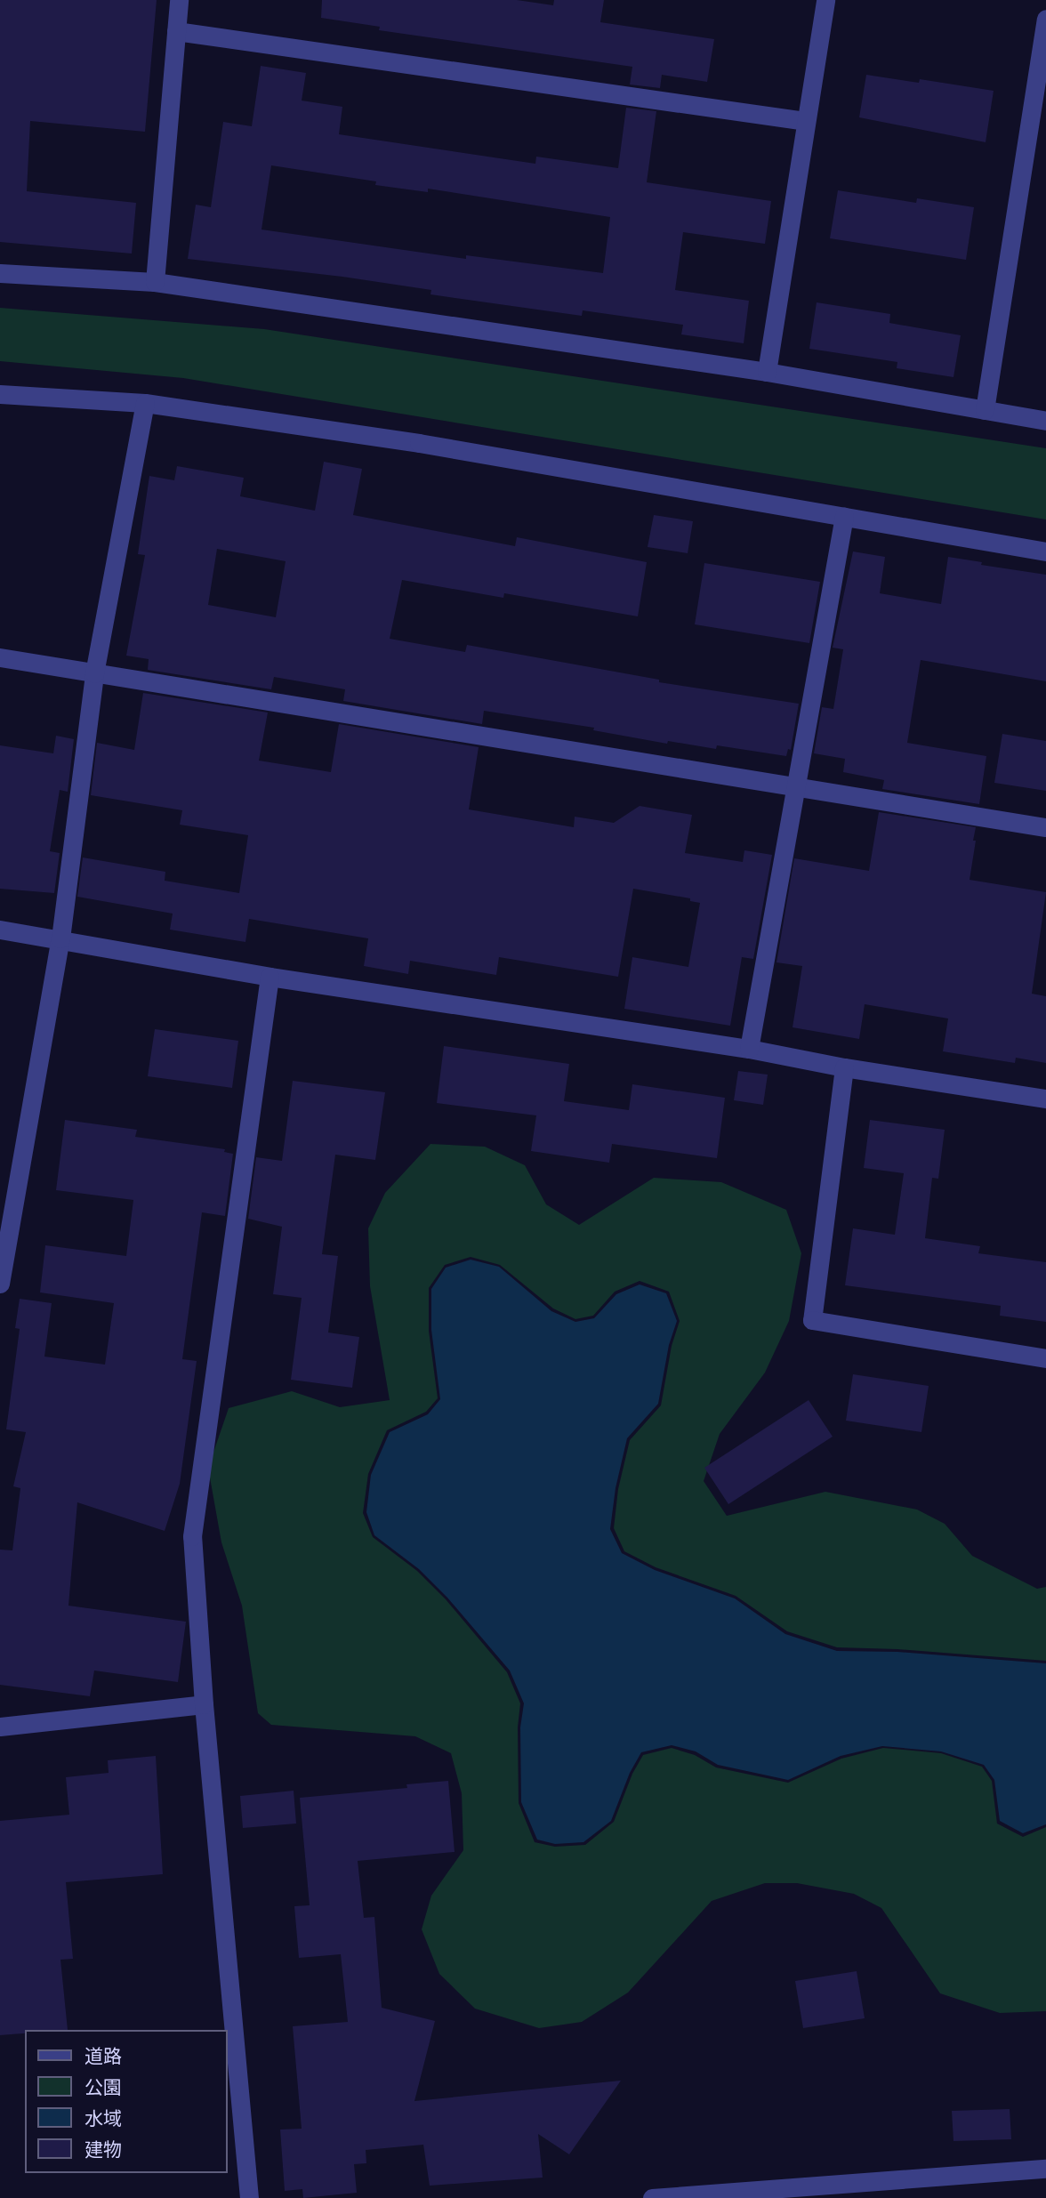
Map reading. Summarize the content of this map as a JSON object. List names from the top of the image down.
{
  "legend": [
    "道路",
    "公園",
    "水域",
    "建物"
  ]
}
